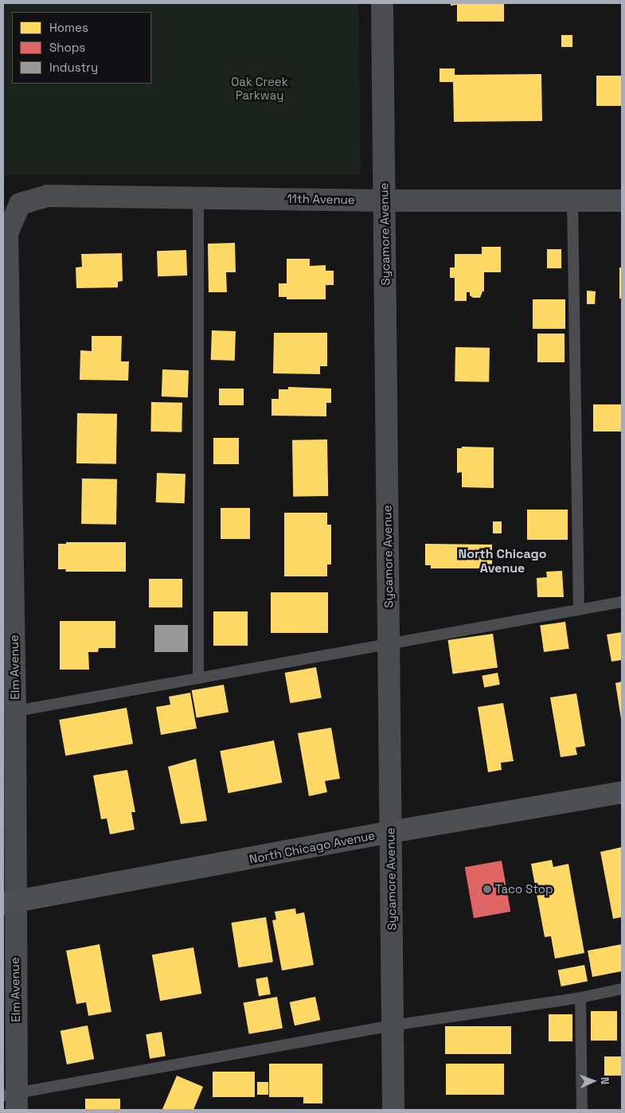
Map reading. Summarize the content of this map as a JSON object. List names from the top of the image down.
{
  "streets": {
    "main road": ["North Chicago Avenue"],
    "street": ["11th Avenue", "Sycamore Avenue", "Elm Avenue"]
  },
  "crossings": [
    ["11th Avenue", "Sycamore Avenue"],
    ["11th Avenue", "Elm Avenue"],
    ["Sycamore Avenue", "North Chicago Avenue"],
    ["Elm Avenue", "North Chicago Avenue"]
  ],
  "districts": ["North Chicago Avenue"],
  "parks": ["Oak Creek Parkway"],
  "places": ["Taco Stop"],
  "legend": ["Homes", "Shops", "Industry"],
  "north": "right"
}
